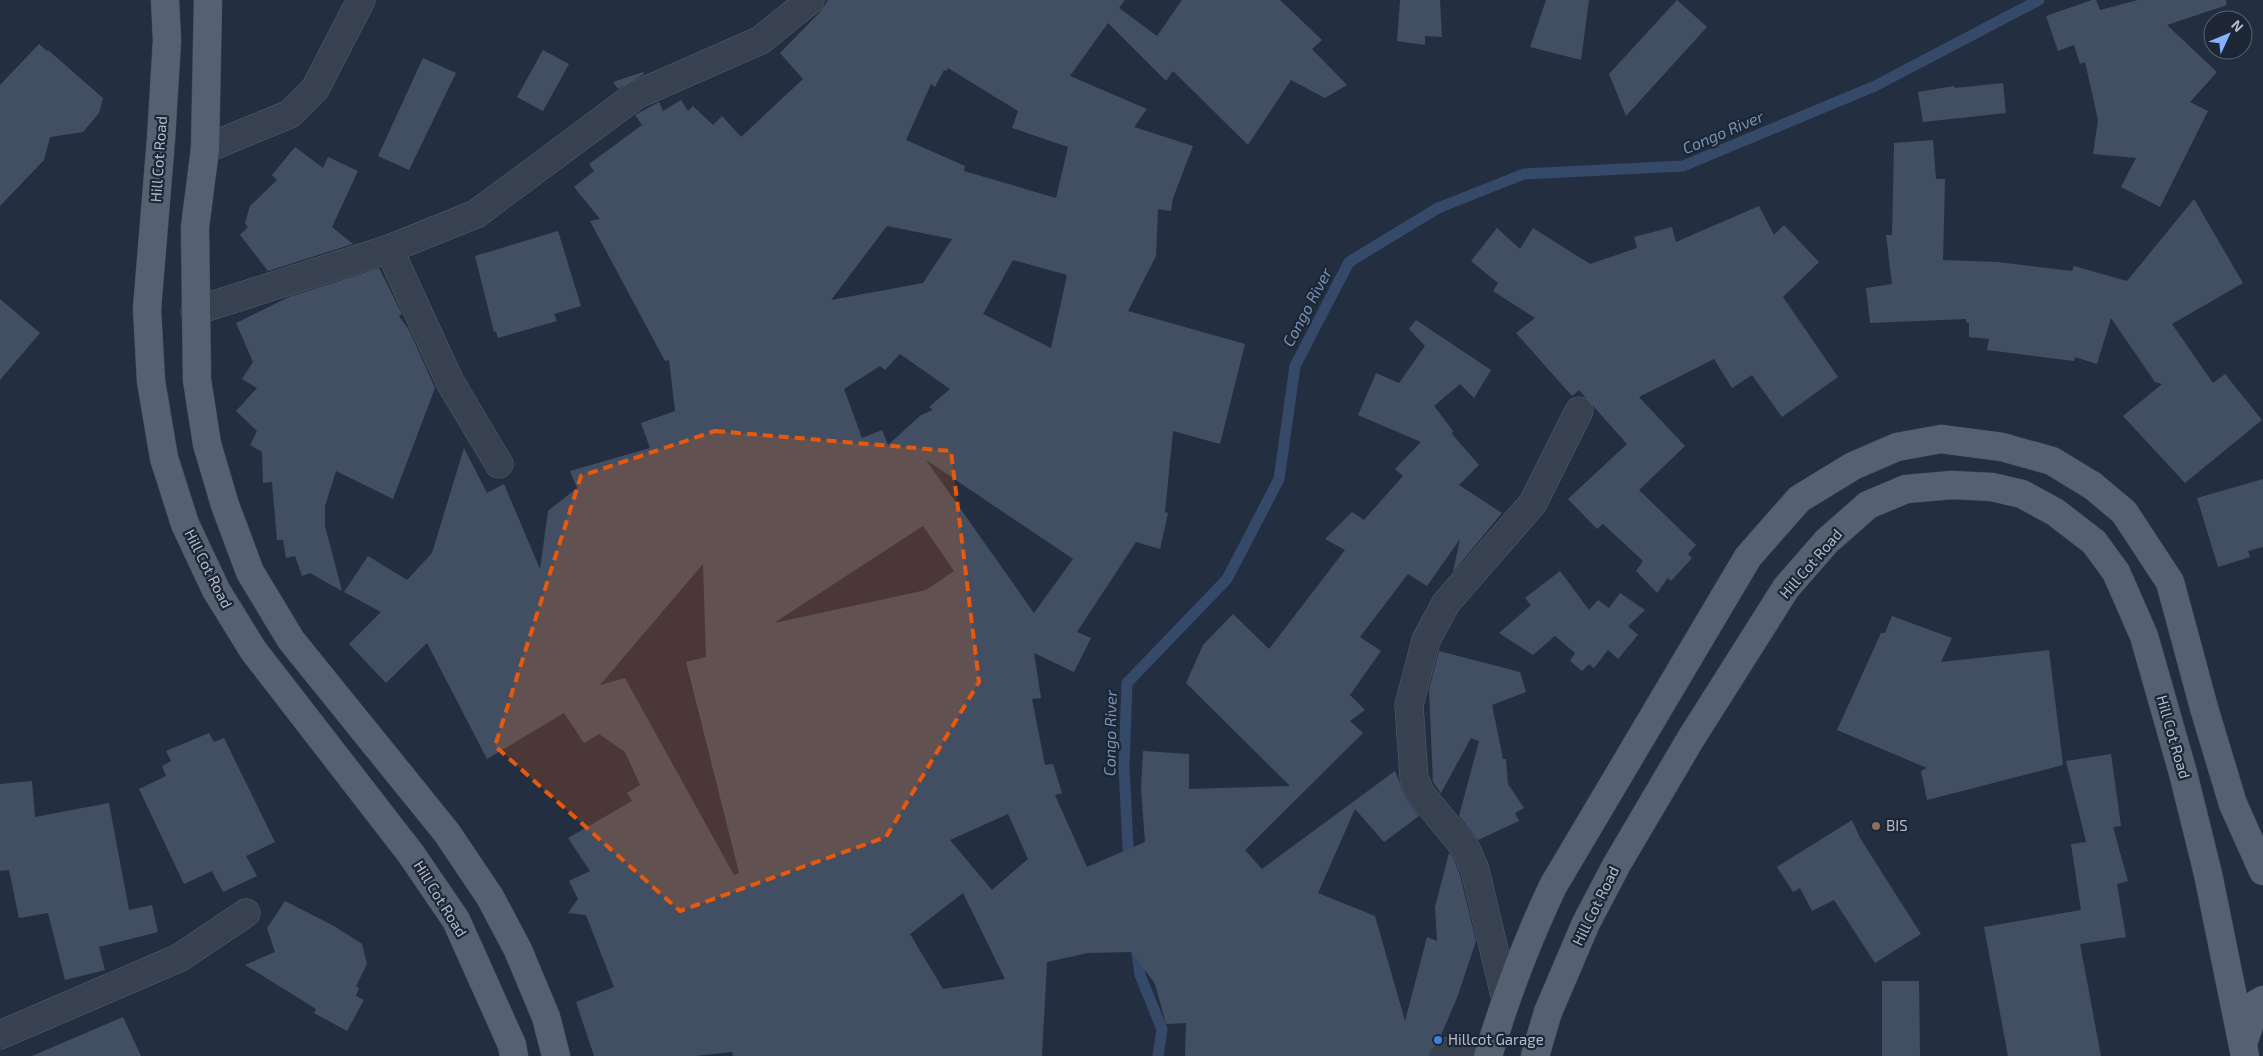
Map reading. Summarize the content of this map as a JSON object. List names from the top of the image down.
{
  "streets": {
    "main road": ["Hill Cot Road"]
  },
  "water": ["Congo River"],
  "places": ["BIS", "Hillcot Garage"],
  "north": "top right"
}
